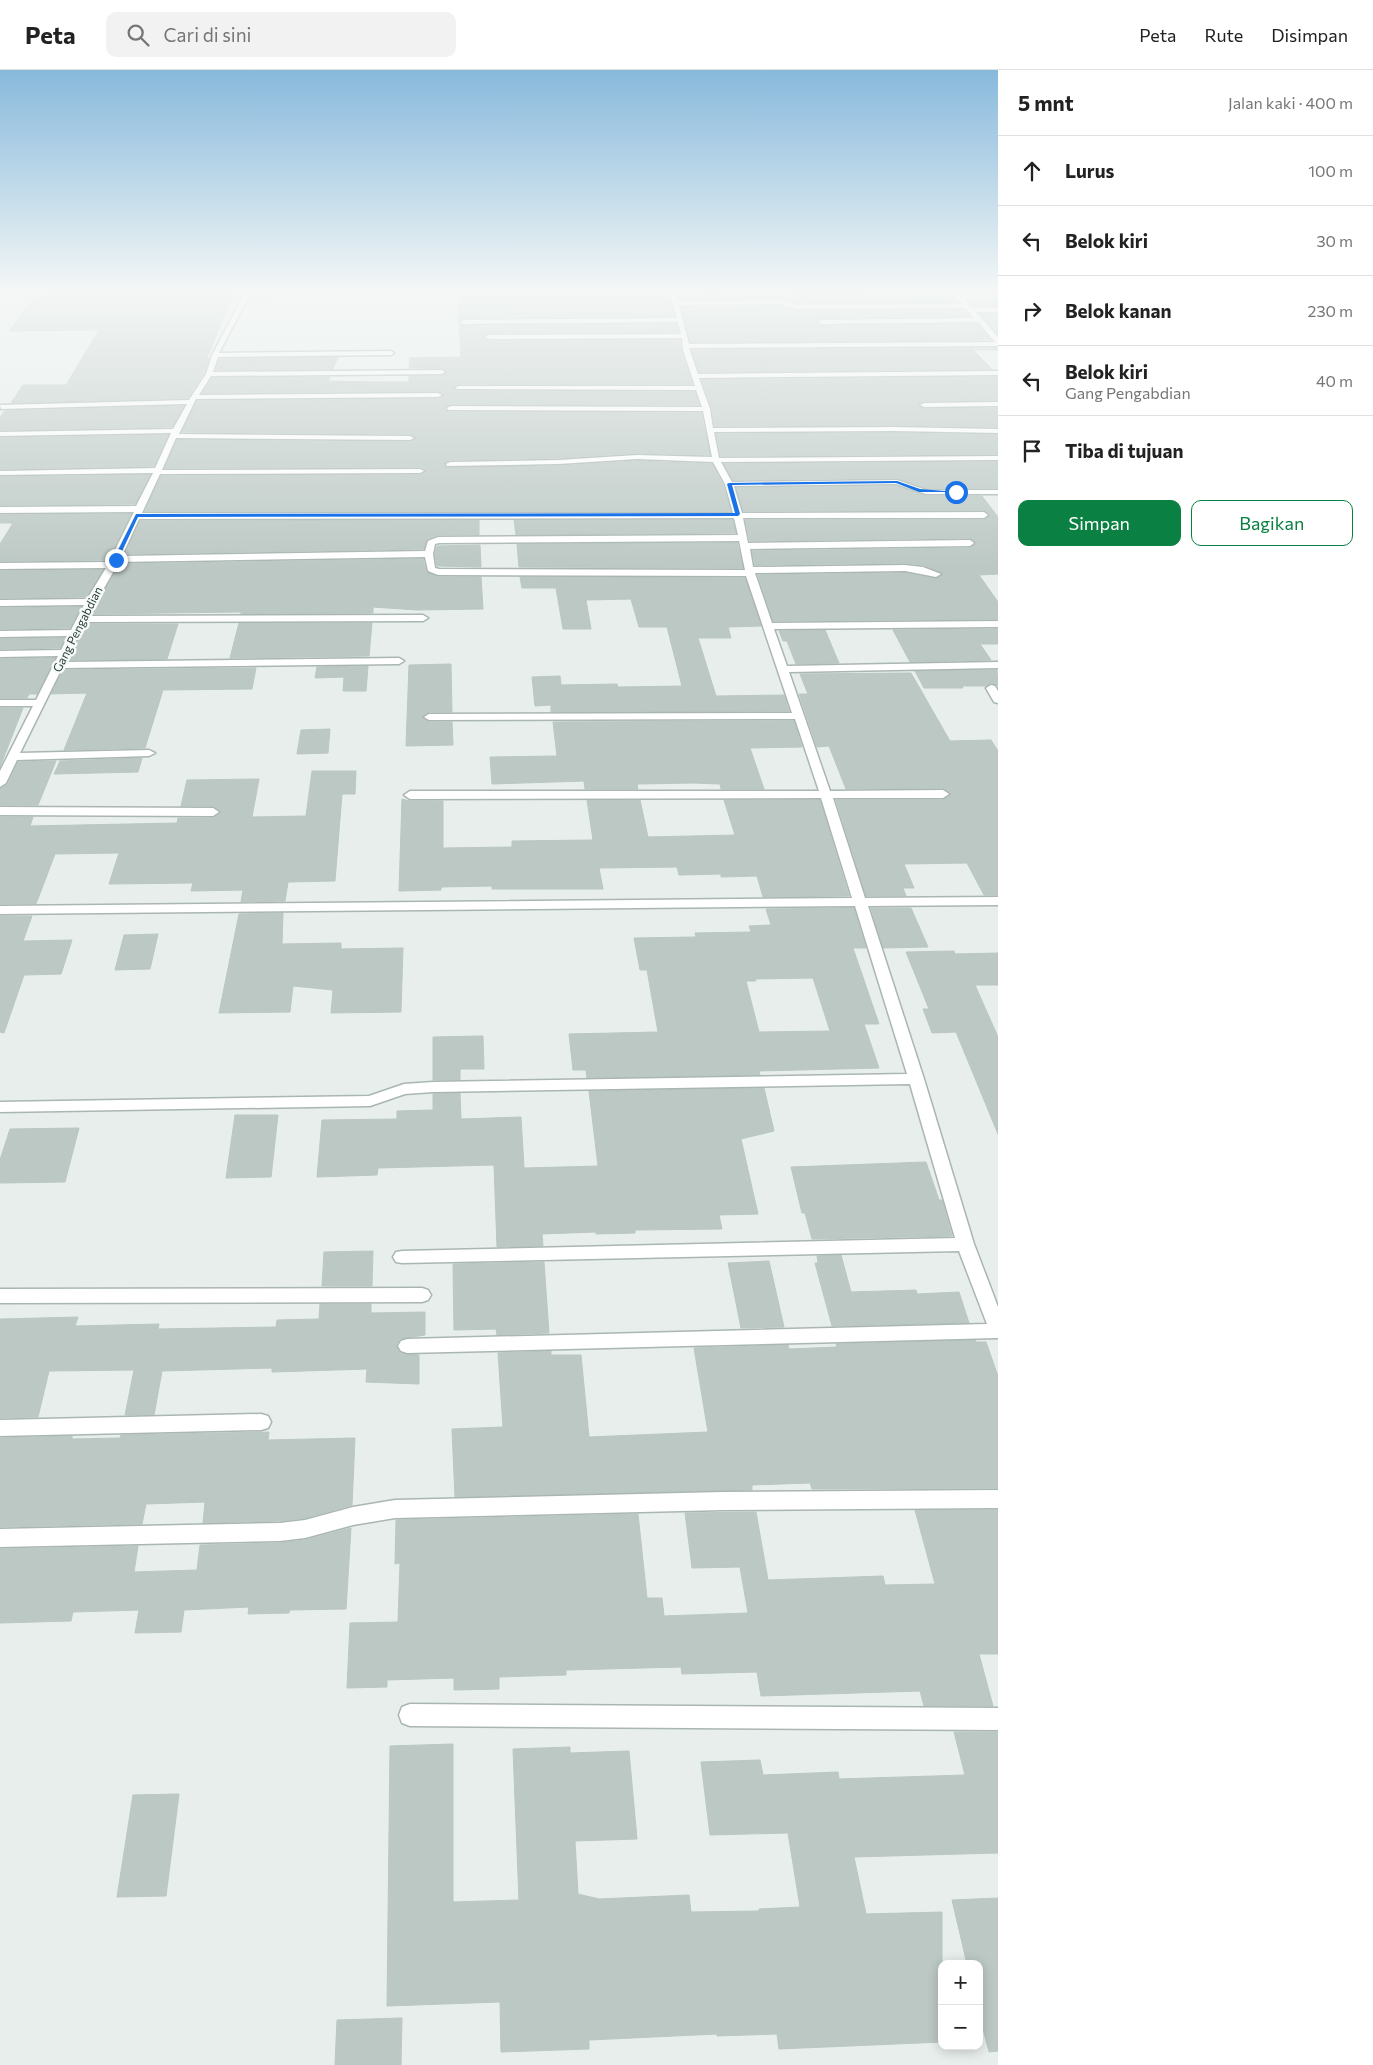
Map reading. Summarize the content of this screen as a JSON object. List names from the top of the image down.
{
  "streets": {
    "street": ["Gang Pengabdian"]
  },
  "page": {
    "header": "Peta",
    "search": "Cari di sini",
    "nav": ["Peta", "Rute", "Disimpan"],
    "heading": ["5 mnt", "Jalan kaki · 400 m"],
    "list": [
      ["Lurus", "100 m"],
      ["Belok kiri", "30 m"],
      ["Belok kanan", "230 m"],
      ["Belok kiri", "Gang Pengabdian", "40 m"],
      "Tiba di tujuan"
    ],
    "buttons": ["Simpan", "Bagikan"],
    "map_buttons": ["+", "−"]
  }
}
